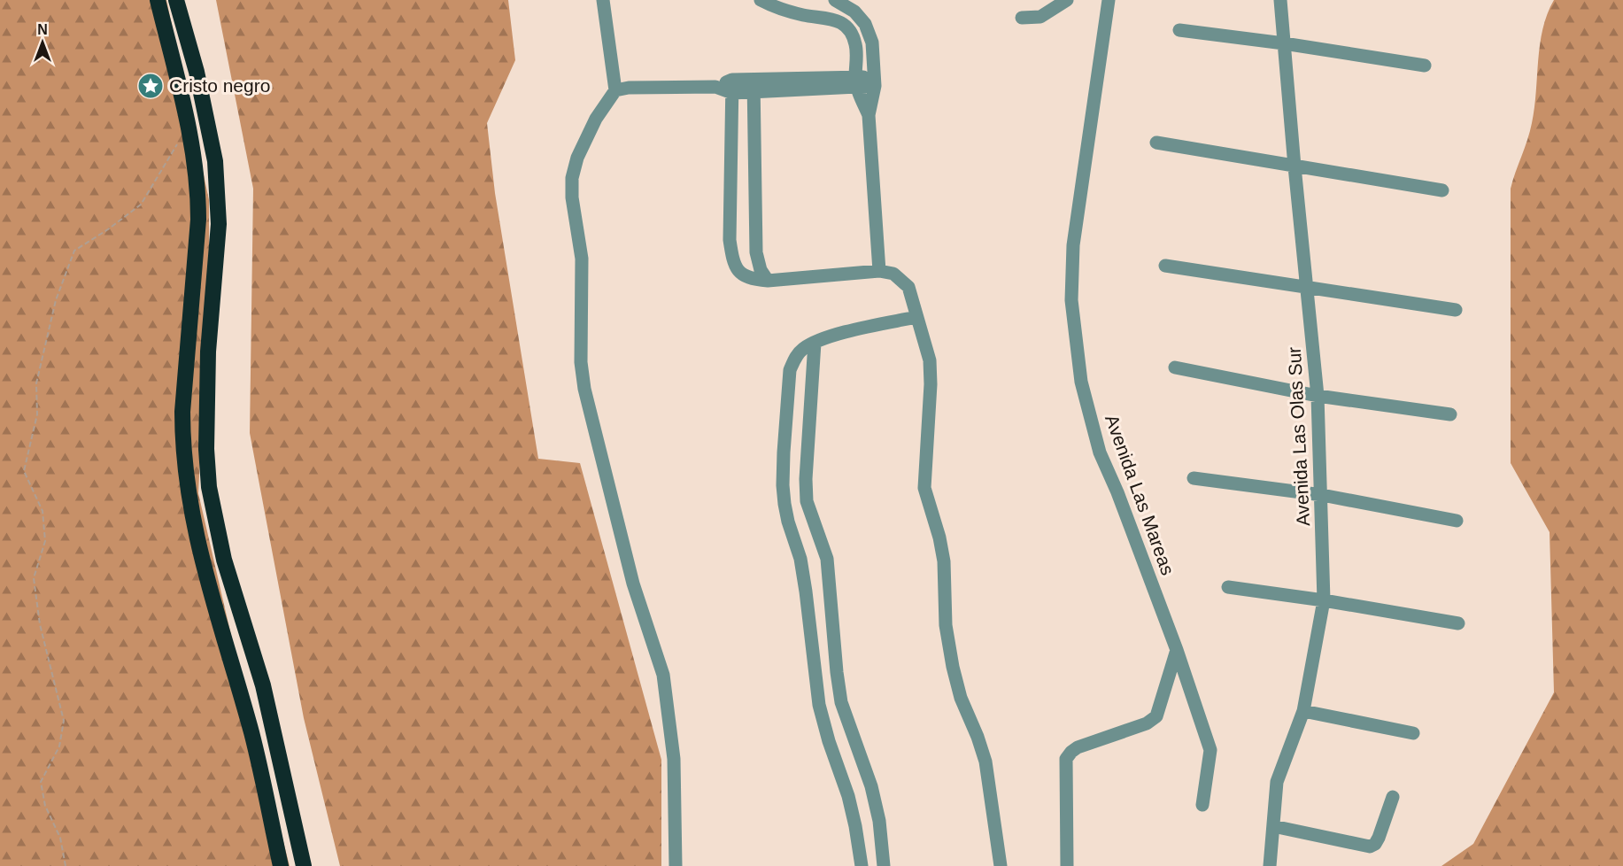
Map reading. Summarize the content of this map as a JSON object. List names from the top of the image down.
{
  "streets": {
    "street": ["Avenida Las Olas Sur", "Avenida Las Mareas"]
  },
  "places": {
    "place": ["Cristo negro"]
  },
  "north": "top"
}
